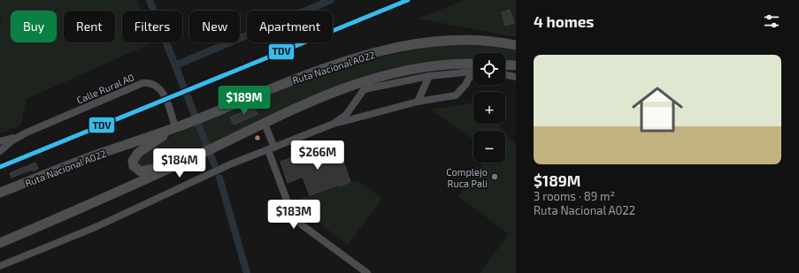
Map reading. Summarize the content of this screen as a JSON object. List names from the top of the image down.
{
  "streets": {
    "highway": ["Ruta Nacional A022"],
    "street": ["Calle Rural A0"]
  },
  "crossings": [
    ["Ruta Nacional A022", "Calle Rural A0"]
  ],
  "places": ["Complejo Ruca Pali"],
  "lines": ["transit line TDV"],
  "page": {
    "heading": "4 homes",
    "chip": [
      "Buy",
      "Rent",
      "Filters",
      "New",
      "Apartment"
    ],
    "list": [
      {
        "name": "$189M",
        "note": "3 rooms · 89 m² · Ruta Nacional A022"
      }
    ],
    "map_buttons": ["+", "−"],
    "price": [
      "$189M",
      "$266M",
      "$184M",
      "$183M"
    ]
  }
}
